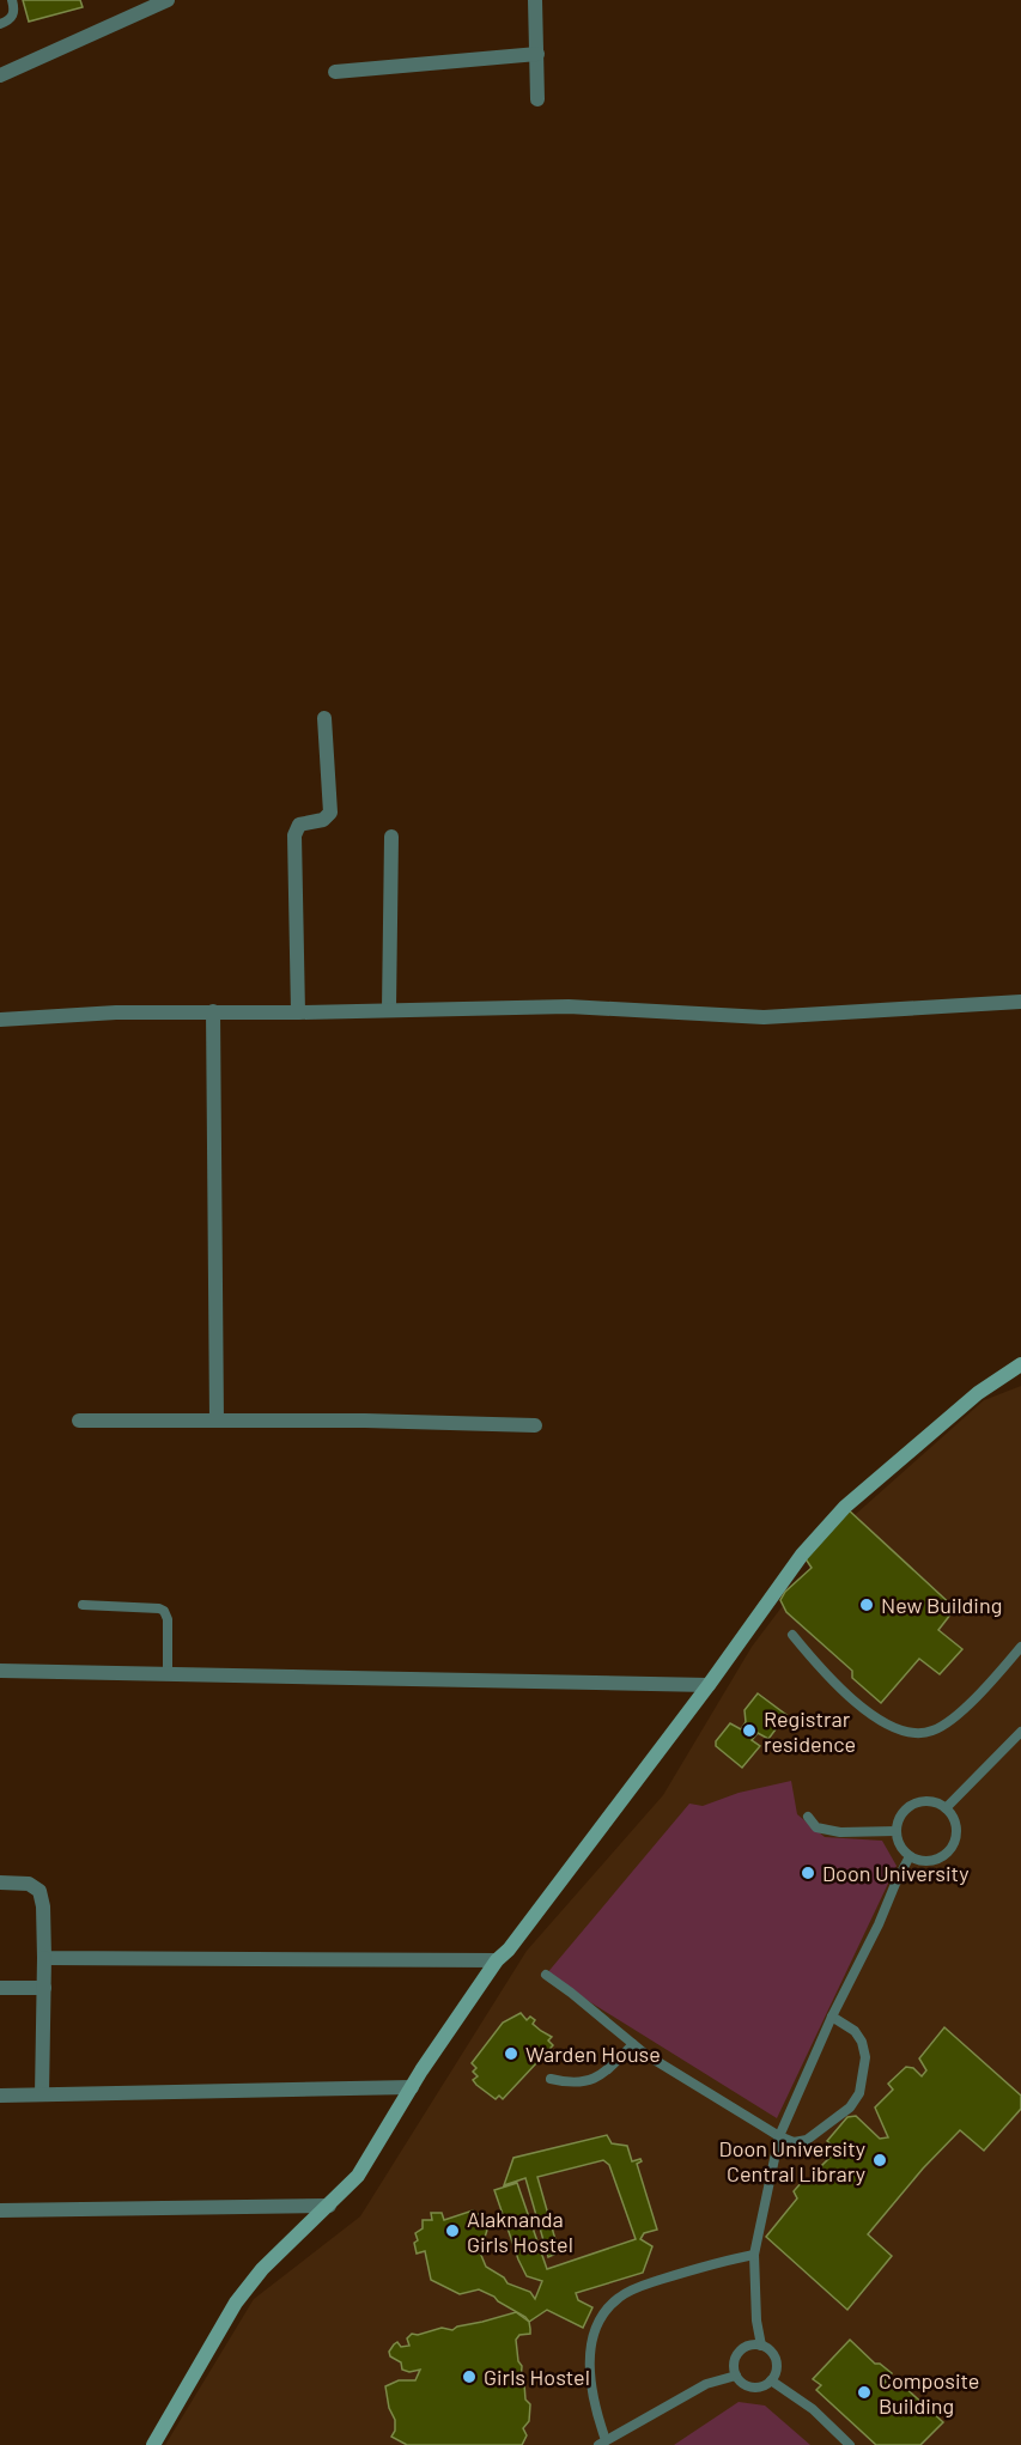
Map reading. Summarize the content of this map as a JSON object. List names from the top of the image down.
{
  "places": [
    "New Building",
    "Registrar residence",
    "Doon University",
    "Warden House",
    "Doon University Central Library",
    "Alaknanda Girls Hostel",
    "Girls Hostel",
    "Composite Building"
  ]
}
